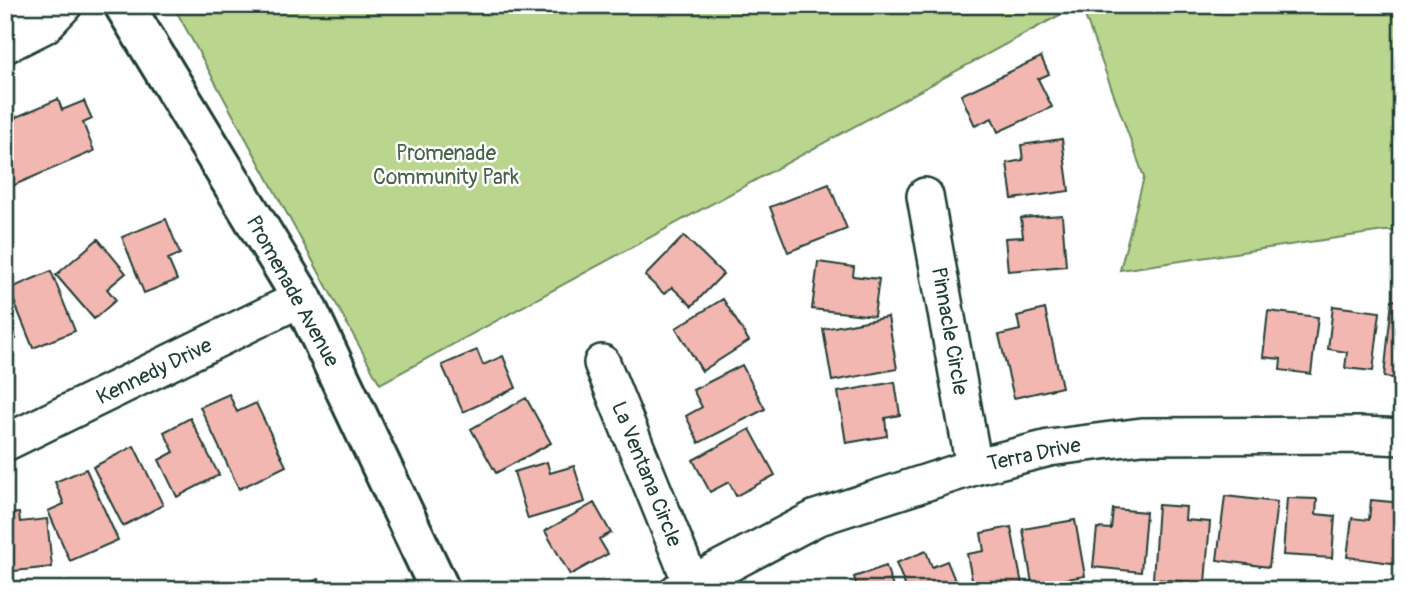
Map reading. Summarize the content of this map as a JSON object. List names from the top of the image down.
{
  "streets": {
    "main road": ["Promenade Avenue"],
    "street": [
      "Pinnacle Circle",
      "Kennedy Drive",
      "Terra Drive",
      "La Ventana Circle"
    ]
  },
  "crossings": [
    ["Promenade Avenue", "Kennedy Drive"],
    ["Pinnacle Circle", "Terra Drive"],
    ["Terra Drive", "La Ventana Circle"]
  ],
  "parks": ["Promenade Community Park"]
}
